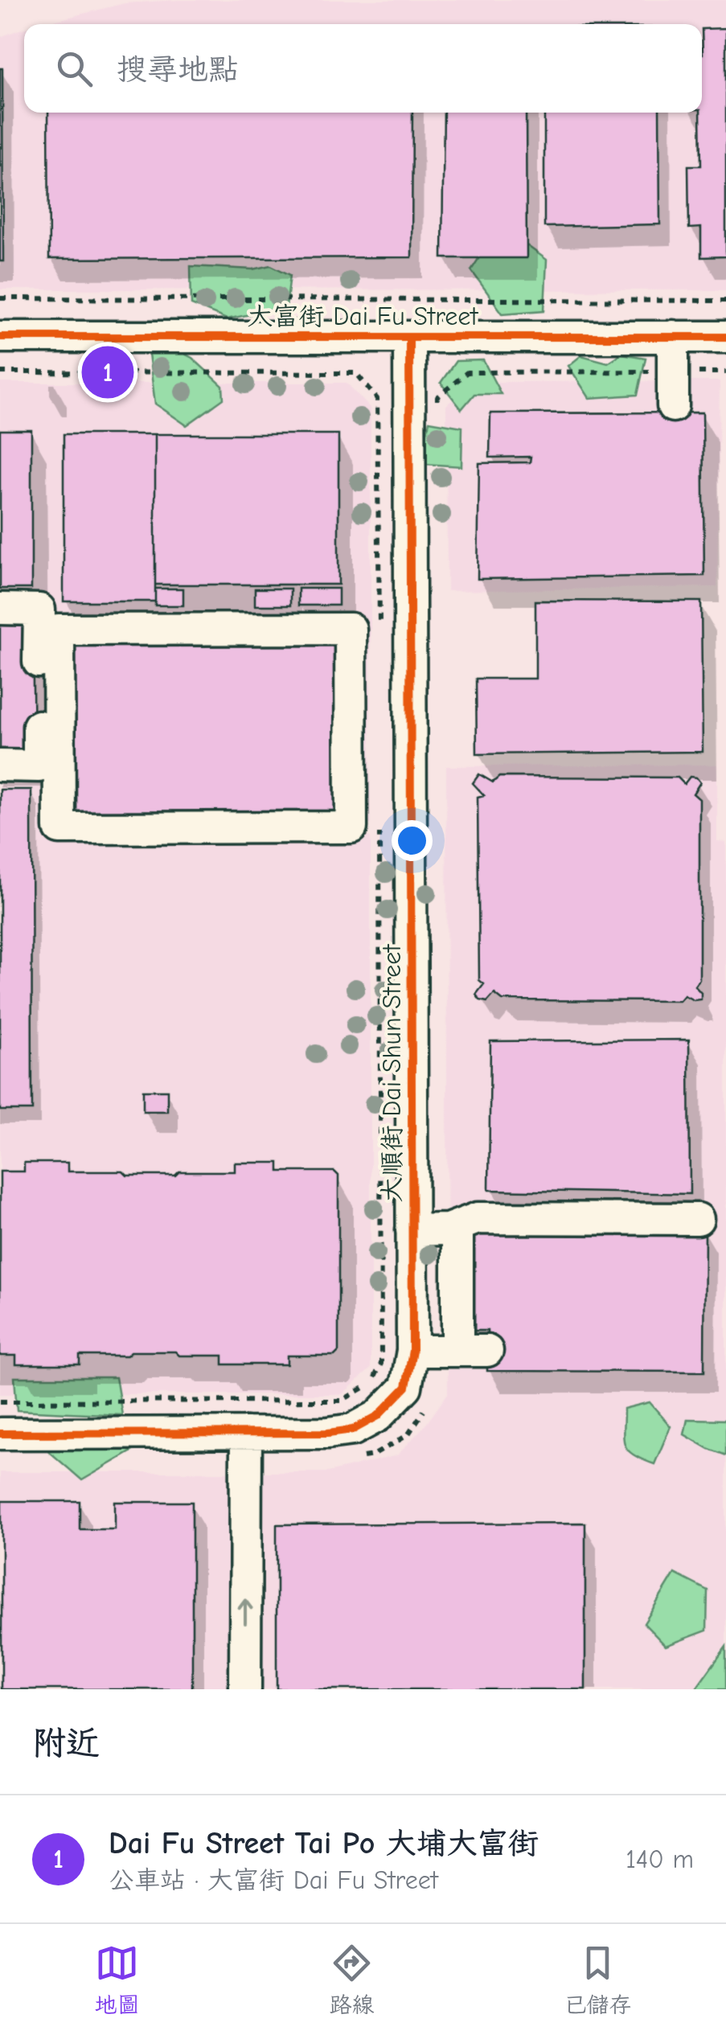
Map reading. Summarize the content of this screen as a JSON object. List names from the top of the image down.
{
  "streets": {
    "street": ["大富街 Dai Fu Street", "大順街 Dai Shun Street"]
  },
  "crossings": [
    ["大富街 Dai Fu Street", "大順街 Dai Shun Street"]
  ],
  "page": {
    "search": "搜尋地點",
    "pins": "1",
    "heading": "附近",
    "list": [
      {
        "mark": "1",
        "name": "Dai Fu Street Tai Po 大埔大富街",
        "note": "公車站 · 大富街 Dai Fu Street",
        "value": "140 m"
      }
    ],
    "nav": ["地圖", "路線", "已儲存"]
  }
}
